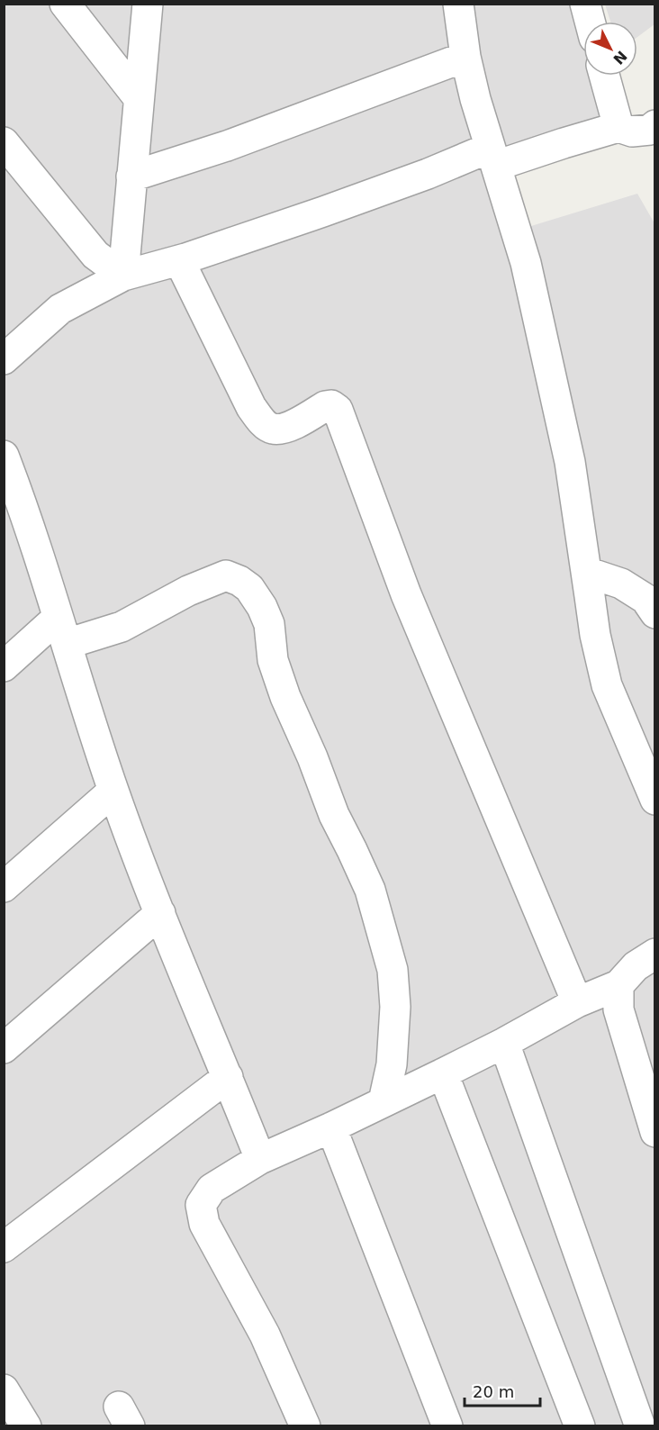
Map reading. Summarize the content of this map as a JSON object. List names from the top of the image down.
{
  "scale_bar": "20 m",
  "north": "bottom right"
}
